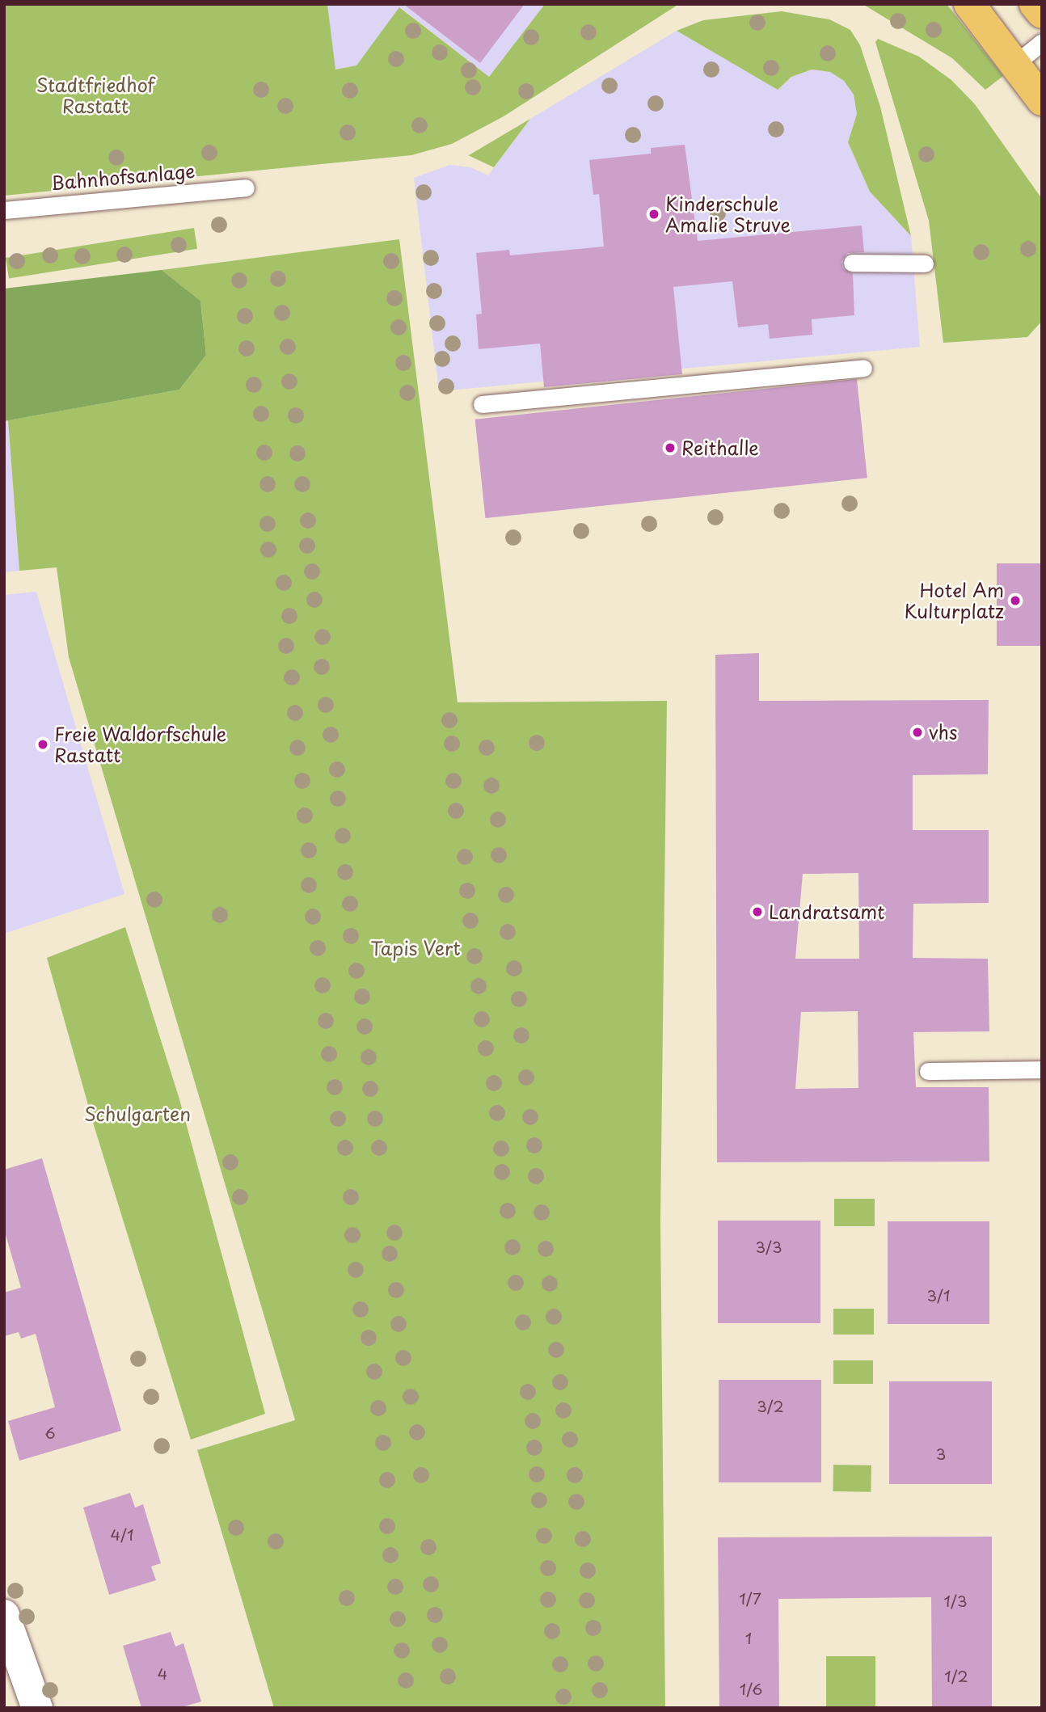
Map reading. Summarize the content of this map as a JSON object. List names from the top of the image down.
{
  "streets": {
    "lane": ["Bahnhofsanlage"]
  },
  "parks": ["Stadtfriedhof Rastatt", "Tapis Vert", "Schulgarten"],
  "places": [
    "Kinderschule Amalie Struve",
    "Reithalle",
    "Hotel Am Kulturplatz",
    "vhs",
    "Freie Waldorfschule Rastatt",
    "Landratsamt"
  ],
  "house_numbers": [
    "3/3",
    "3/1",
    "3/2",
    "6",
    "3",
    "4/1",
    "1/7",
    "1/3",
    "1",
    "4",
    "1/2",
    "1/6"
  ]
}
